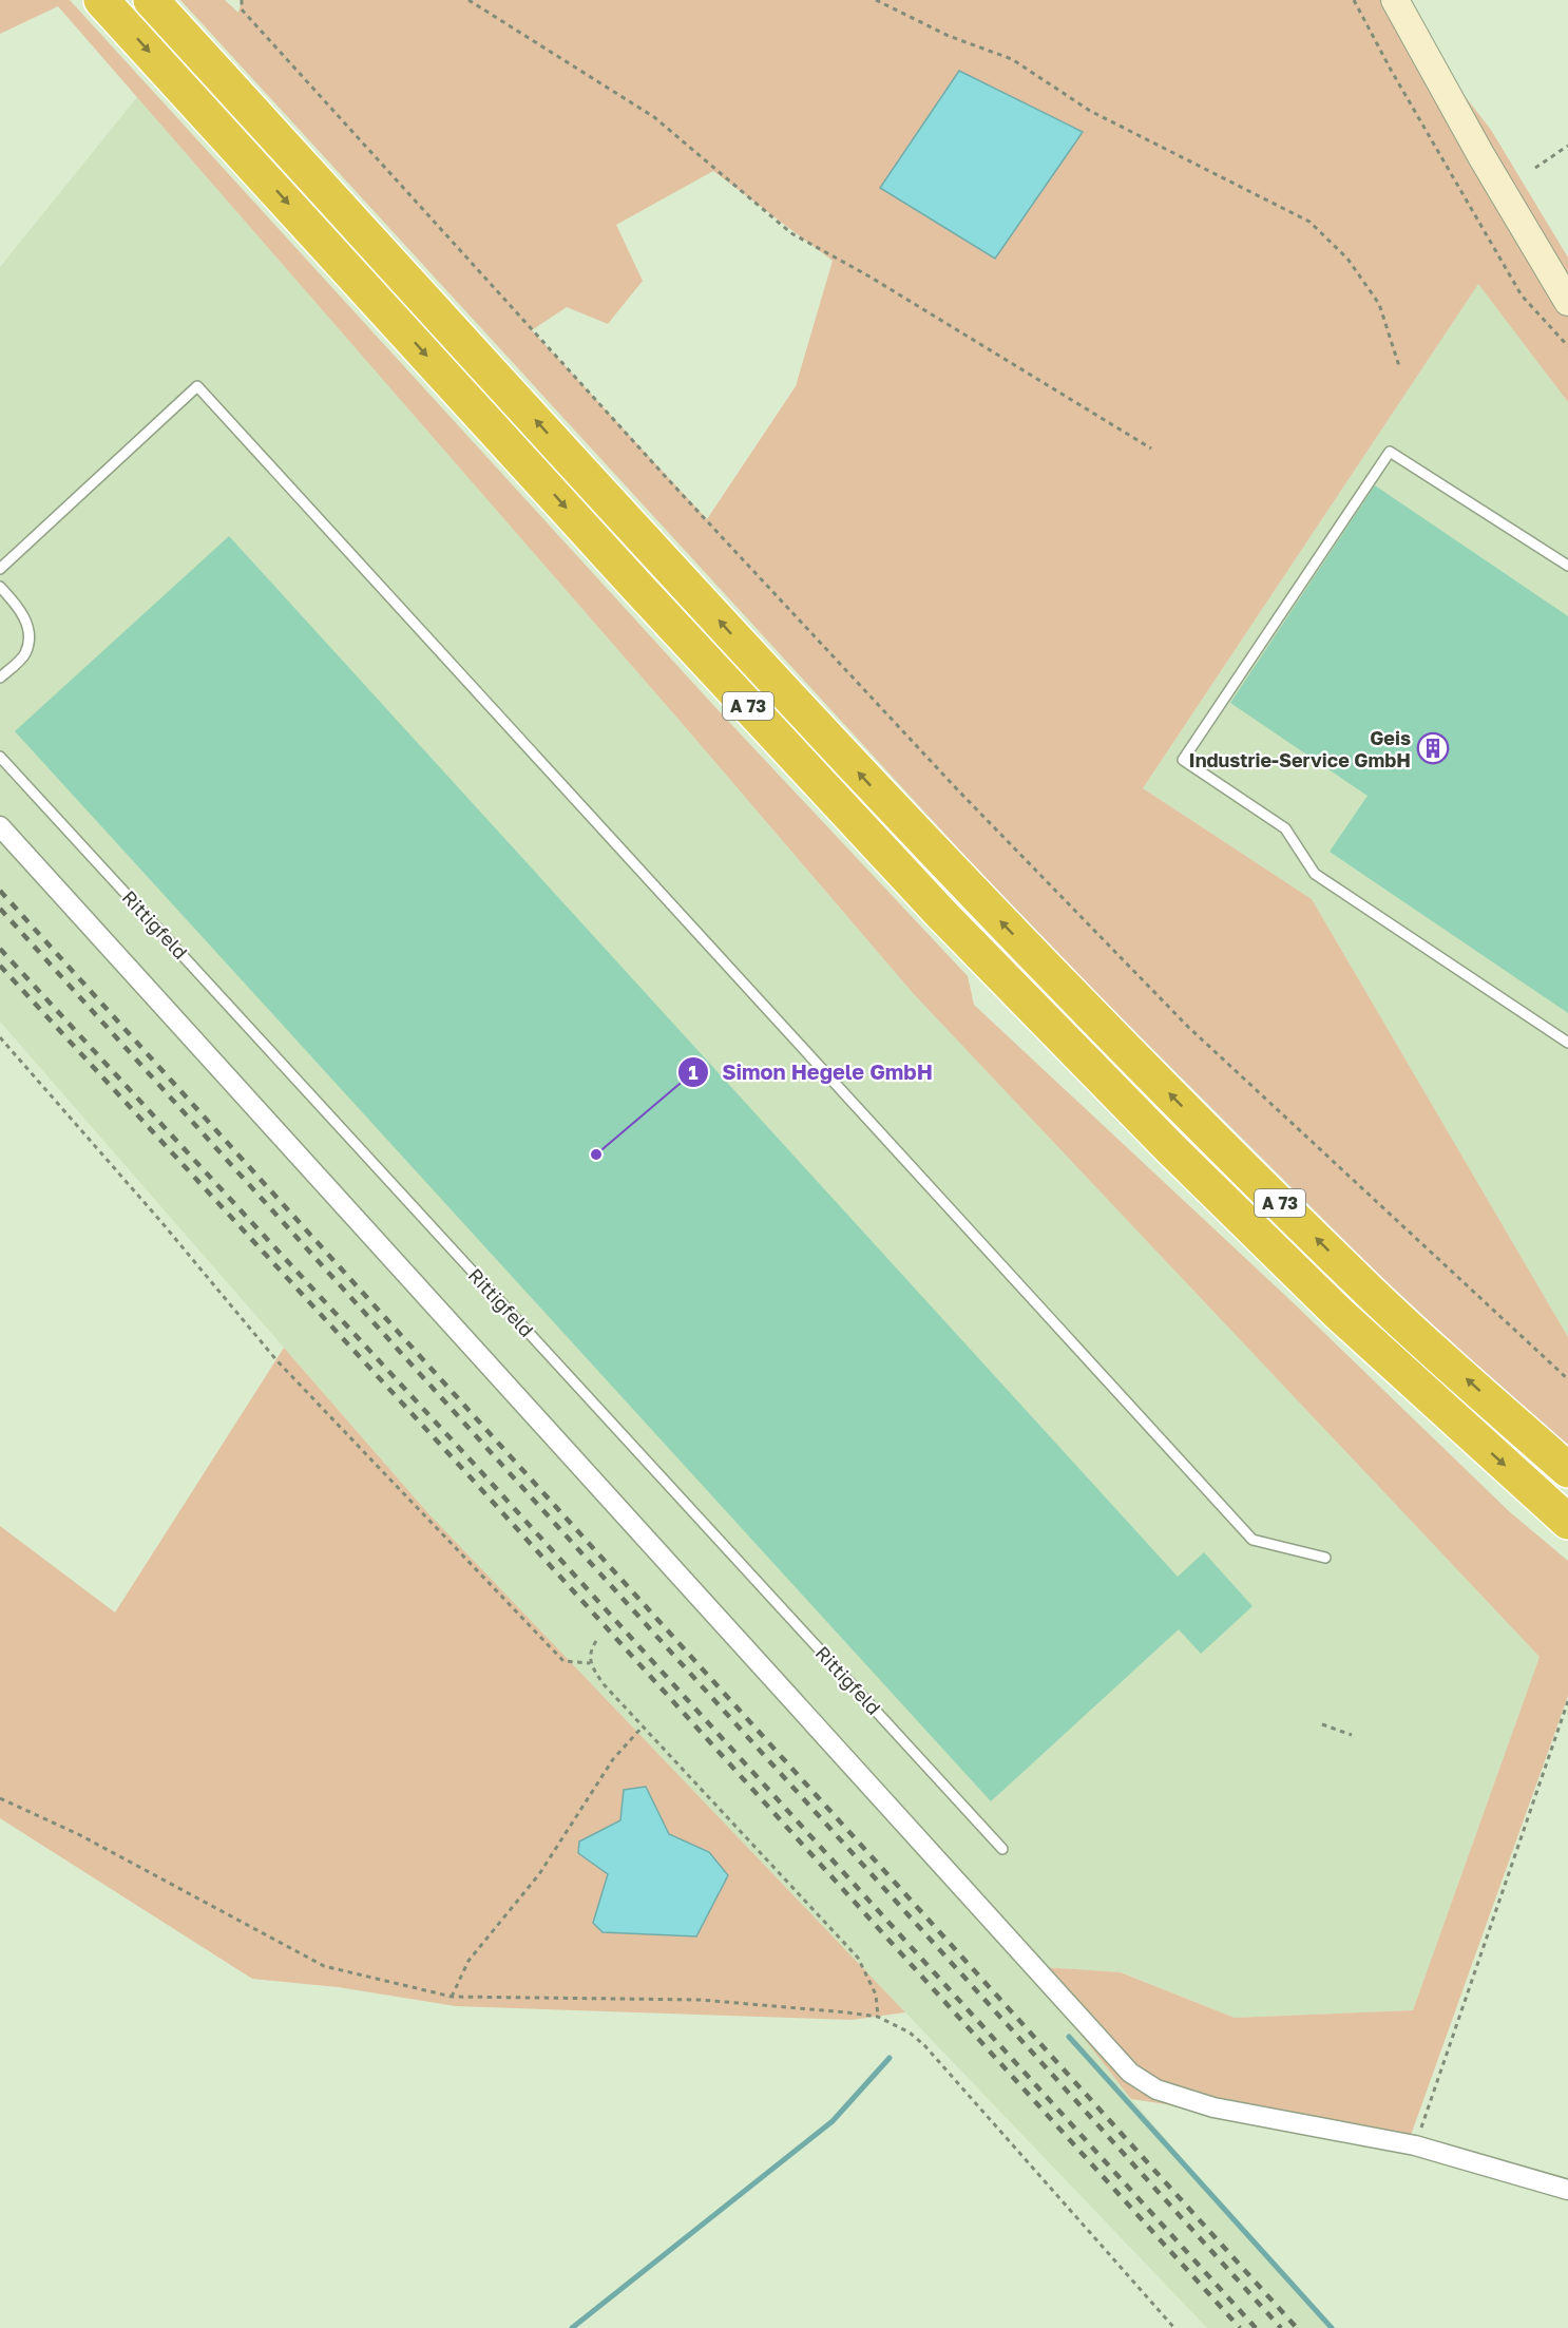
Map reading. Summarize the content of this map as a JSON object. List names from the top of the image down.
{
  "streets": {
    "highway": ["A 73"],
    "lane": ["Rittigfeld"]
  },
  "places": {
    "building": ["Geis Industrie-Service GmbH"],
    "other": ["Simon Hegele GmbH"]
  }
}
